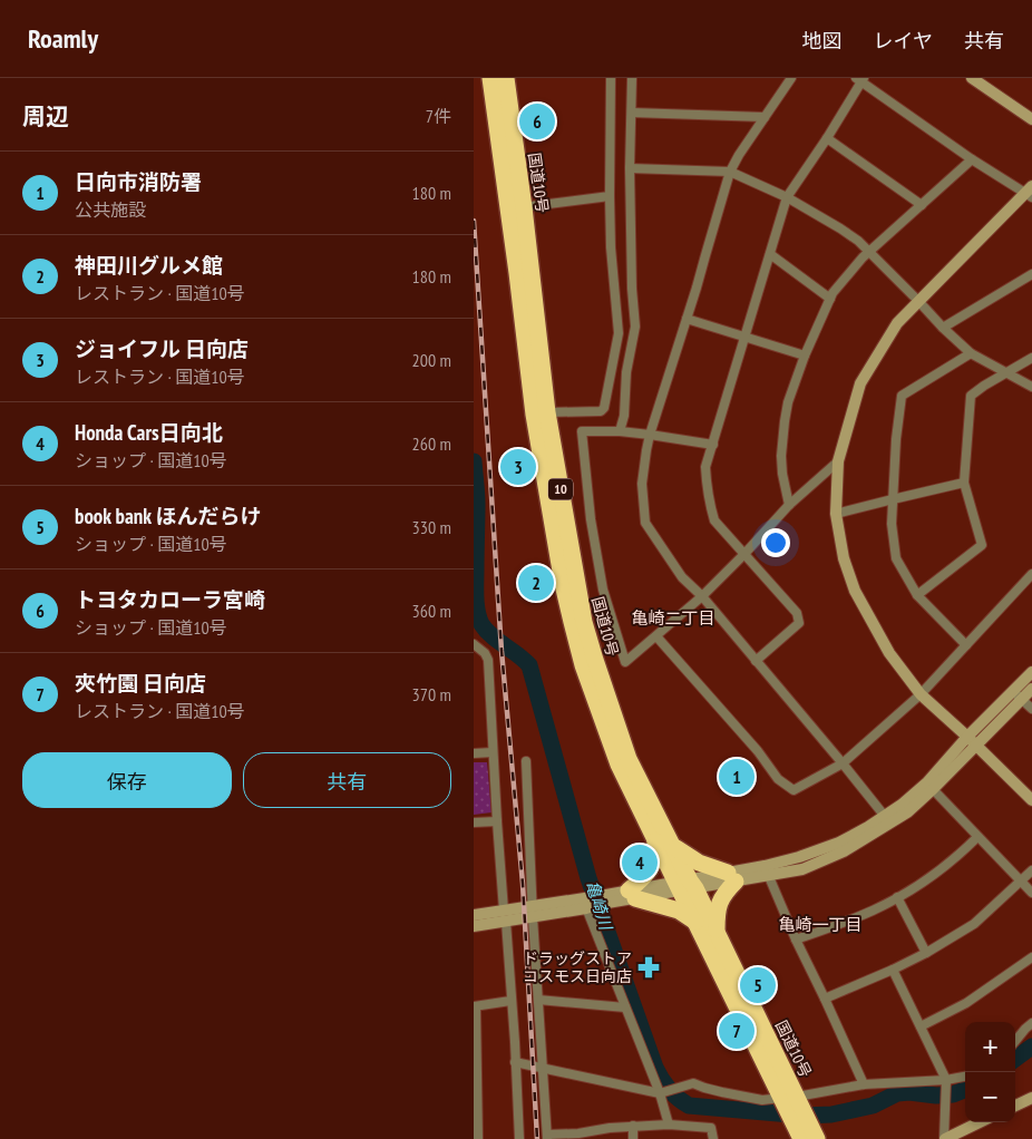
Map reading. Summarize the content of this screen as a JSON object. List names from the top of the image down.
{
  "streets": {
    "highway": ["国道10号", "10"]
  },
  "districts": ["亀崎二丁目", "亀崎一丁目"],
  "water": ["亀崎川"],
  "places": {
    "pharmacy": ["ドラッグストア コスモス日向店"]
  },
  "page": {
    "header": "Roamly",
    "nav": ["地図", "レイヤ", "共有"],
    "heading": ["周辺", "7件"],
    "pins": [
      "6",
      "3",
      "2",
      "1",
      "4",
      "5",
      "7"
    ],
    "list": [
      {
        "mark": "1",
        "name": "日向市消防署",
        "note": "公共施設",
        "value": "180 m"
      },
      {
        "mark": "2",
        "name": "神田川グルメ館",
        "note": "レストラン · 国道10号",
        "value": "180 m"
      },
      {
        "mark": "3",
        "name": "ジョイフル 日向店",
        "note": "レストラン · 国道10号",
        "value": "200 m"
      },
      {
        "mark": "4",
        "name": "Honda Cars日向北",
        "note": "ショップ · 国道10号",
        "value": "260 m"
      },
      {
        "mark": "5",
        "name": "book bank ほんだらけ",
        "note": "ショップ · 国道10号",
        "value": "330 m"
      },
      {
        "mark": "6",
        "name": "トヨタカローラ宮崎",
        "note": "ショップ · 国道10号",
        "value": "360 m"
      },
      {
        "mark": "7",
        "name": "夾竹園 日向店",
        "note": "レストラン · 国道10号",
        "value": "370 m"
      }
    ],
    "buttons": ["保存", "共有"],
    "map_buttons": ["+", "−"]
  }
}
